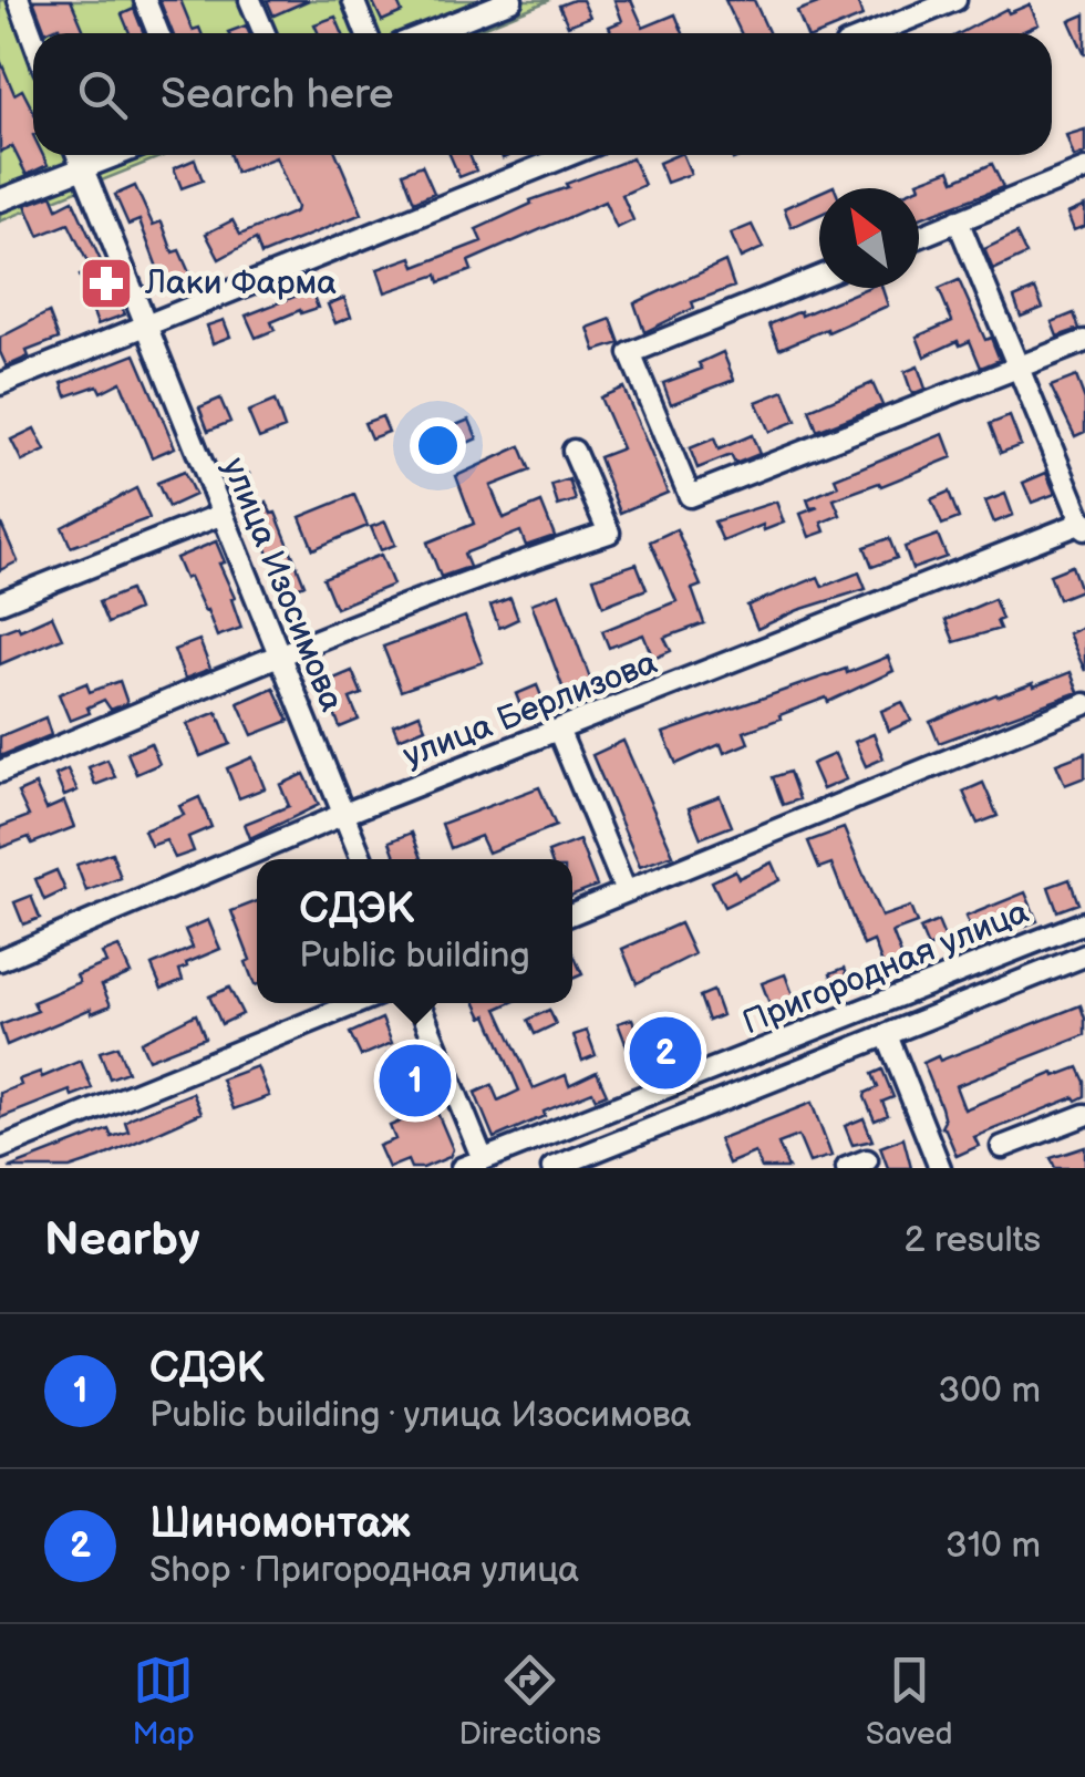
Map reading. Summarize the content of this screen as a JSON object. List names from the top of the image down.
{
  "streets": {
    "street": ["улица Изосимова", "улица Берлизова", "Пригородная улица"]
  },
  "crossings": [
    ["улица Изосимова", "улица Берлизова"]
  ],
  "places": {
    "pharmacy": ["Лаки Фарма"]
  },
  "north": "top left",
  "page": {
    "search": "Search here",
    "popup": ["СДЭК", "Public building"],
    "pins": ["2", "1"],
    "heading": ["Nearby", "2 results"],
    "list": [
      {
        "mark": "1",
        "name": "СДЭК",
        "note": "Public building · улица Изосимова",
        "value": "300 m"
      },
      {
        "mark": "2",
        "name": "Шиномонтаж",
        "note": "Shop · Пригородная улица",
        "value": "310 m"
      }
    ],
    "nav": ["Map", "Directions", "Saved"]
  }
}
